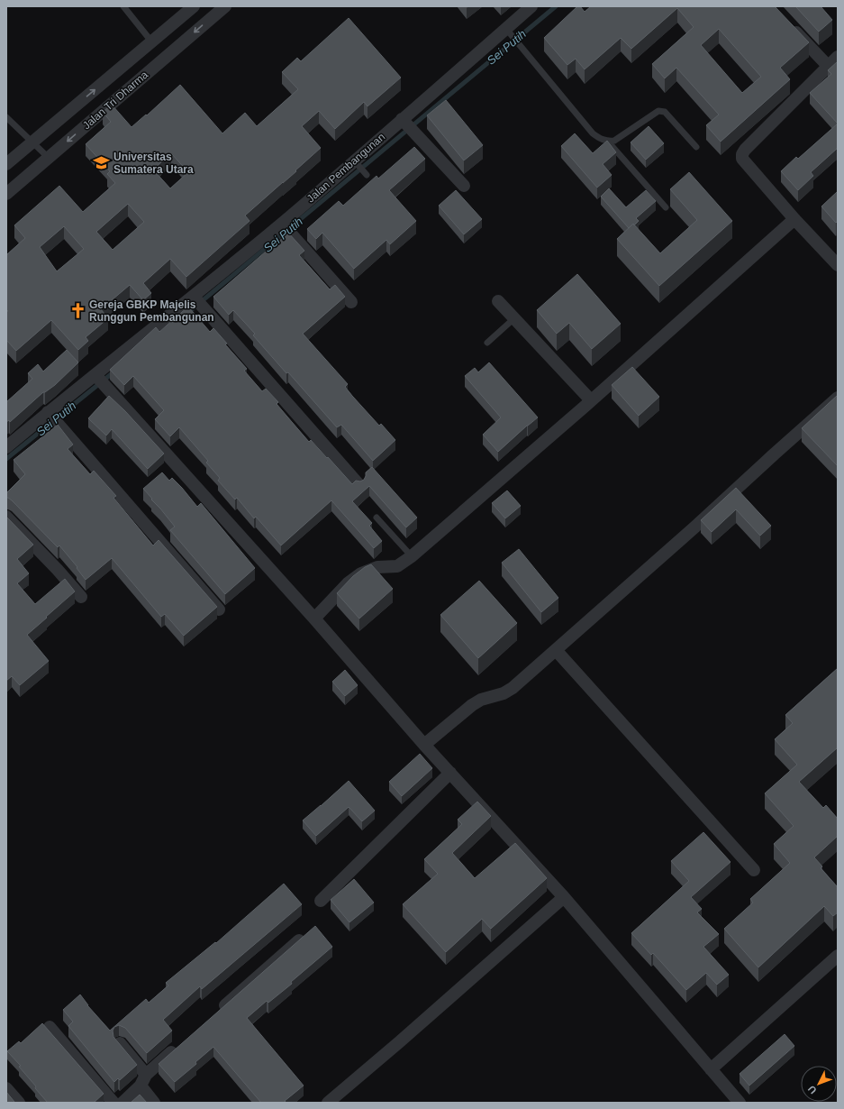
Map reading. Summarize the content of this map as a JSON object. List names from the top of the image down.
{
  "streets": {
    "street": ["Jalan Tri Dharma", "Jalan Pembangunan"]
  },
  "water": ["Sei Putih"],
  "places": {
    "school or university": ["Universitas Sumatera Utara"],
    "church": ["Gereja GBKP Majelis Runggun Pembangunan"]
  },
  "north": "bottom left"
}
